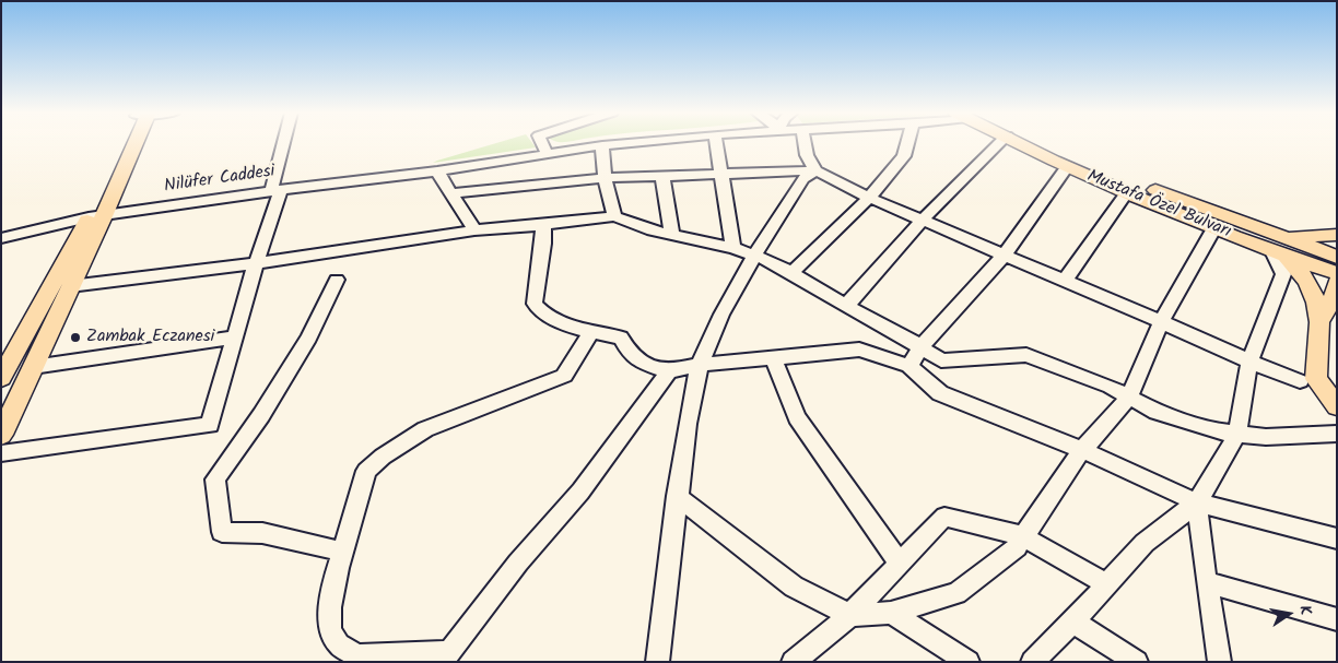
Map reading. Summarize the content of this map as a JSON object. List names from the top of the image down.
{
  "streets": {
    "main road": ["Mustafa Özel Bulvarı"],
    "street": ["Nilüfer Caddesi"]
  },
  "places": ["Zambak Eczanesi"],
  "north": "right"
}
